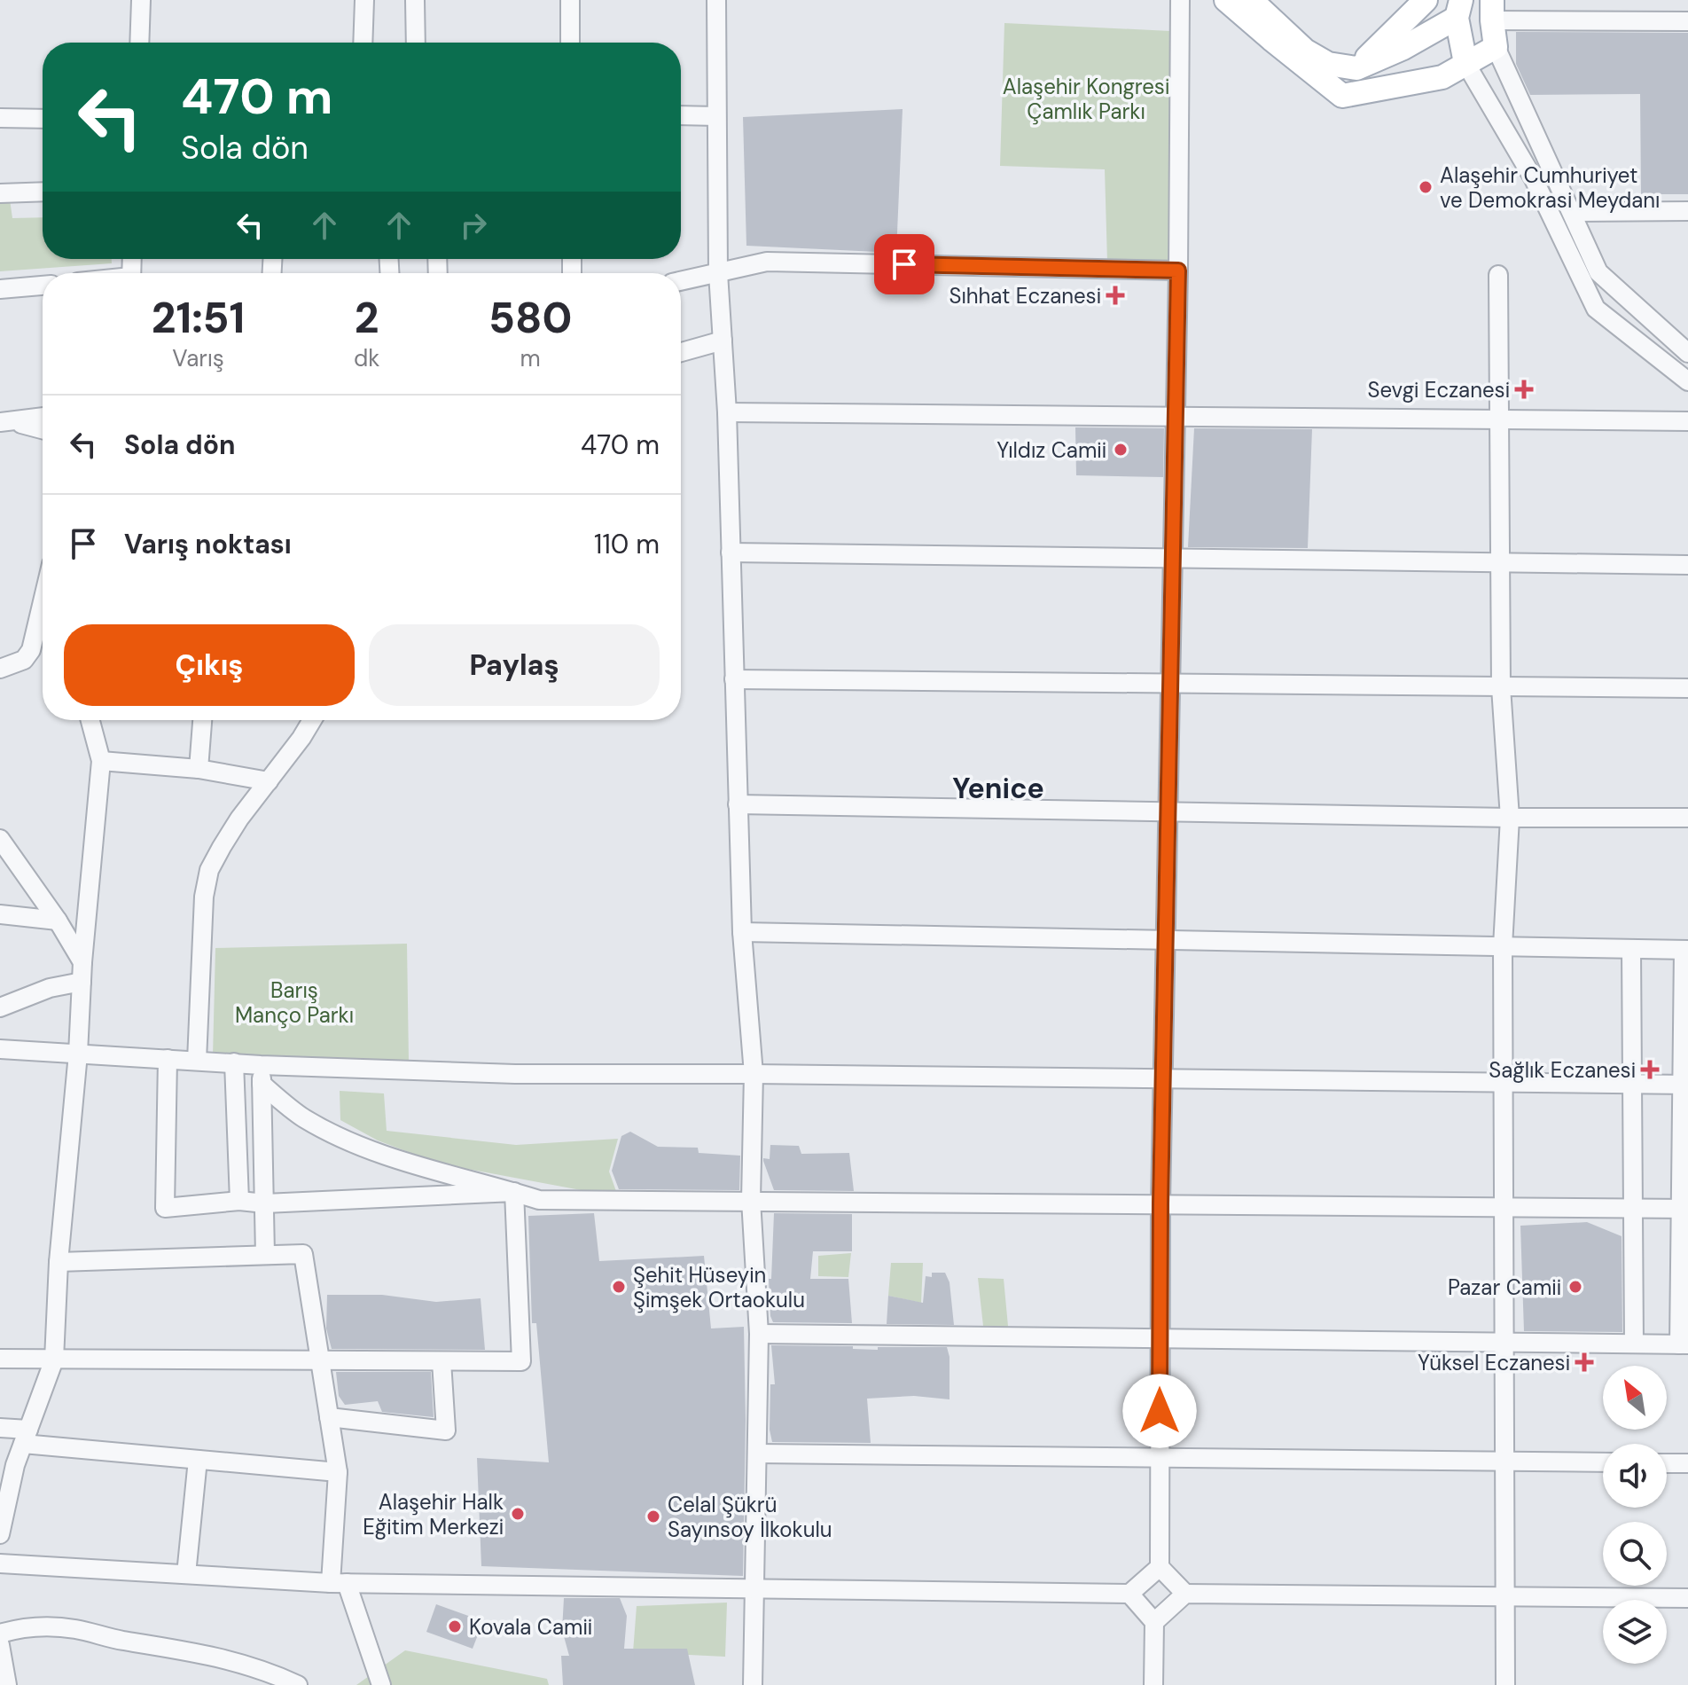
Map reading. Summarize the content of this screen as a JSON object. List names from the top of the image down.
{
  "districts": ["Yenice"],
  "parks": ["Alaşehir Kongresi Çamlık Parkı", "Barış Manço Parkı"],
  "places": {
    "other": [
      "Alaşehir Cumhuriyet ve Demokrasi Meydanı",
      "Yıldız Camii",
      "Şehit Hüseyin Şimşek Ortaokulu",
      "Pazar Camii",
      "Alaşehir Halk Eğitim Merkezi",
      "Celal Şükrü Sayınsoy İlkokulu",
      "Kovala Camii"
    ],
    "health": [
      "Sıhhat Eczanesi",
      "Sevgi Eczanesi",
      "Sağlık Eczanesi",
      "Yüksel Eczanesi"
    ]
  },
  "north": "top left",
  "page": {
    "turn": ["470 m", "Sola dön"],
    "eta": [
      "21:51",
      "Varış",
      "2",
      "dk",
      "580",
      "m"
    ],
    "list": [
      {
        "name": "Sola dön",
        "value": "470 m"
      },
      {
        "name": "Varış noktası",
        "value": "110 m"
      }
    ],
    "buttons": ["Çıkış", "Paylaş"]
  }
}
